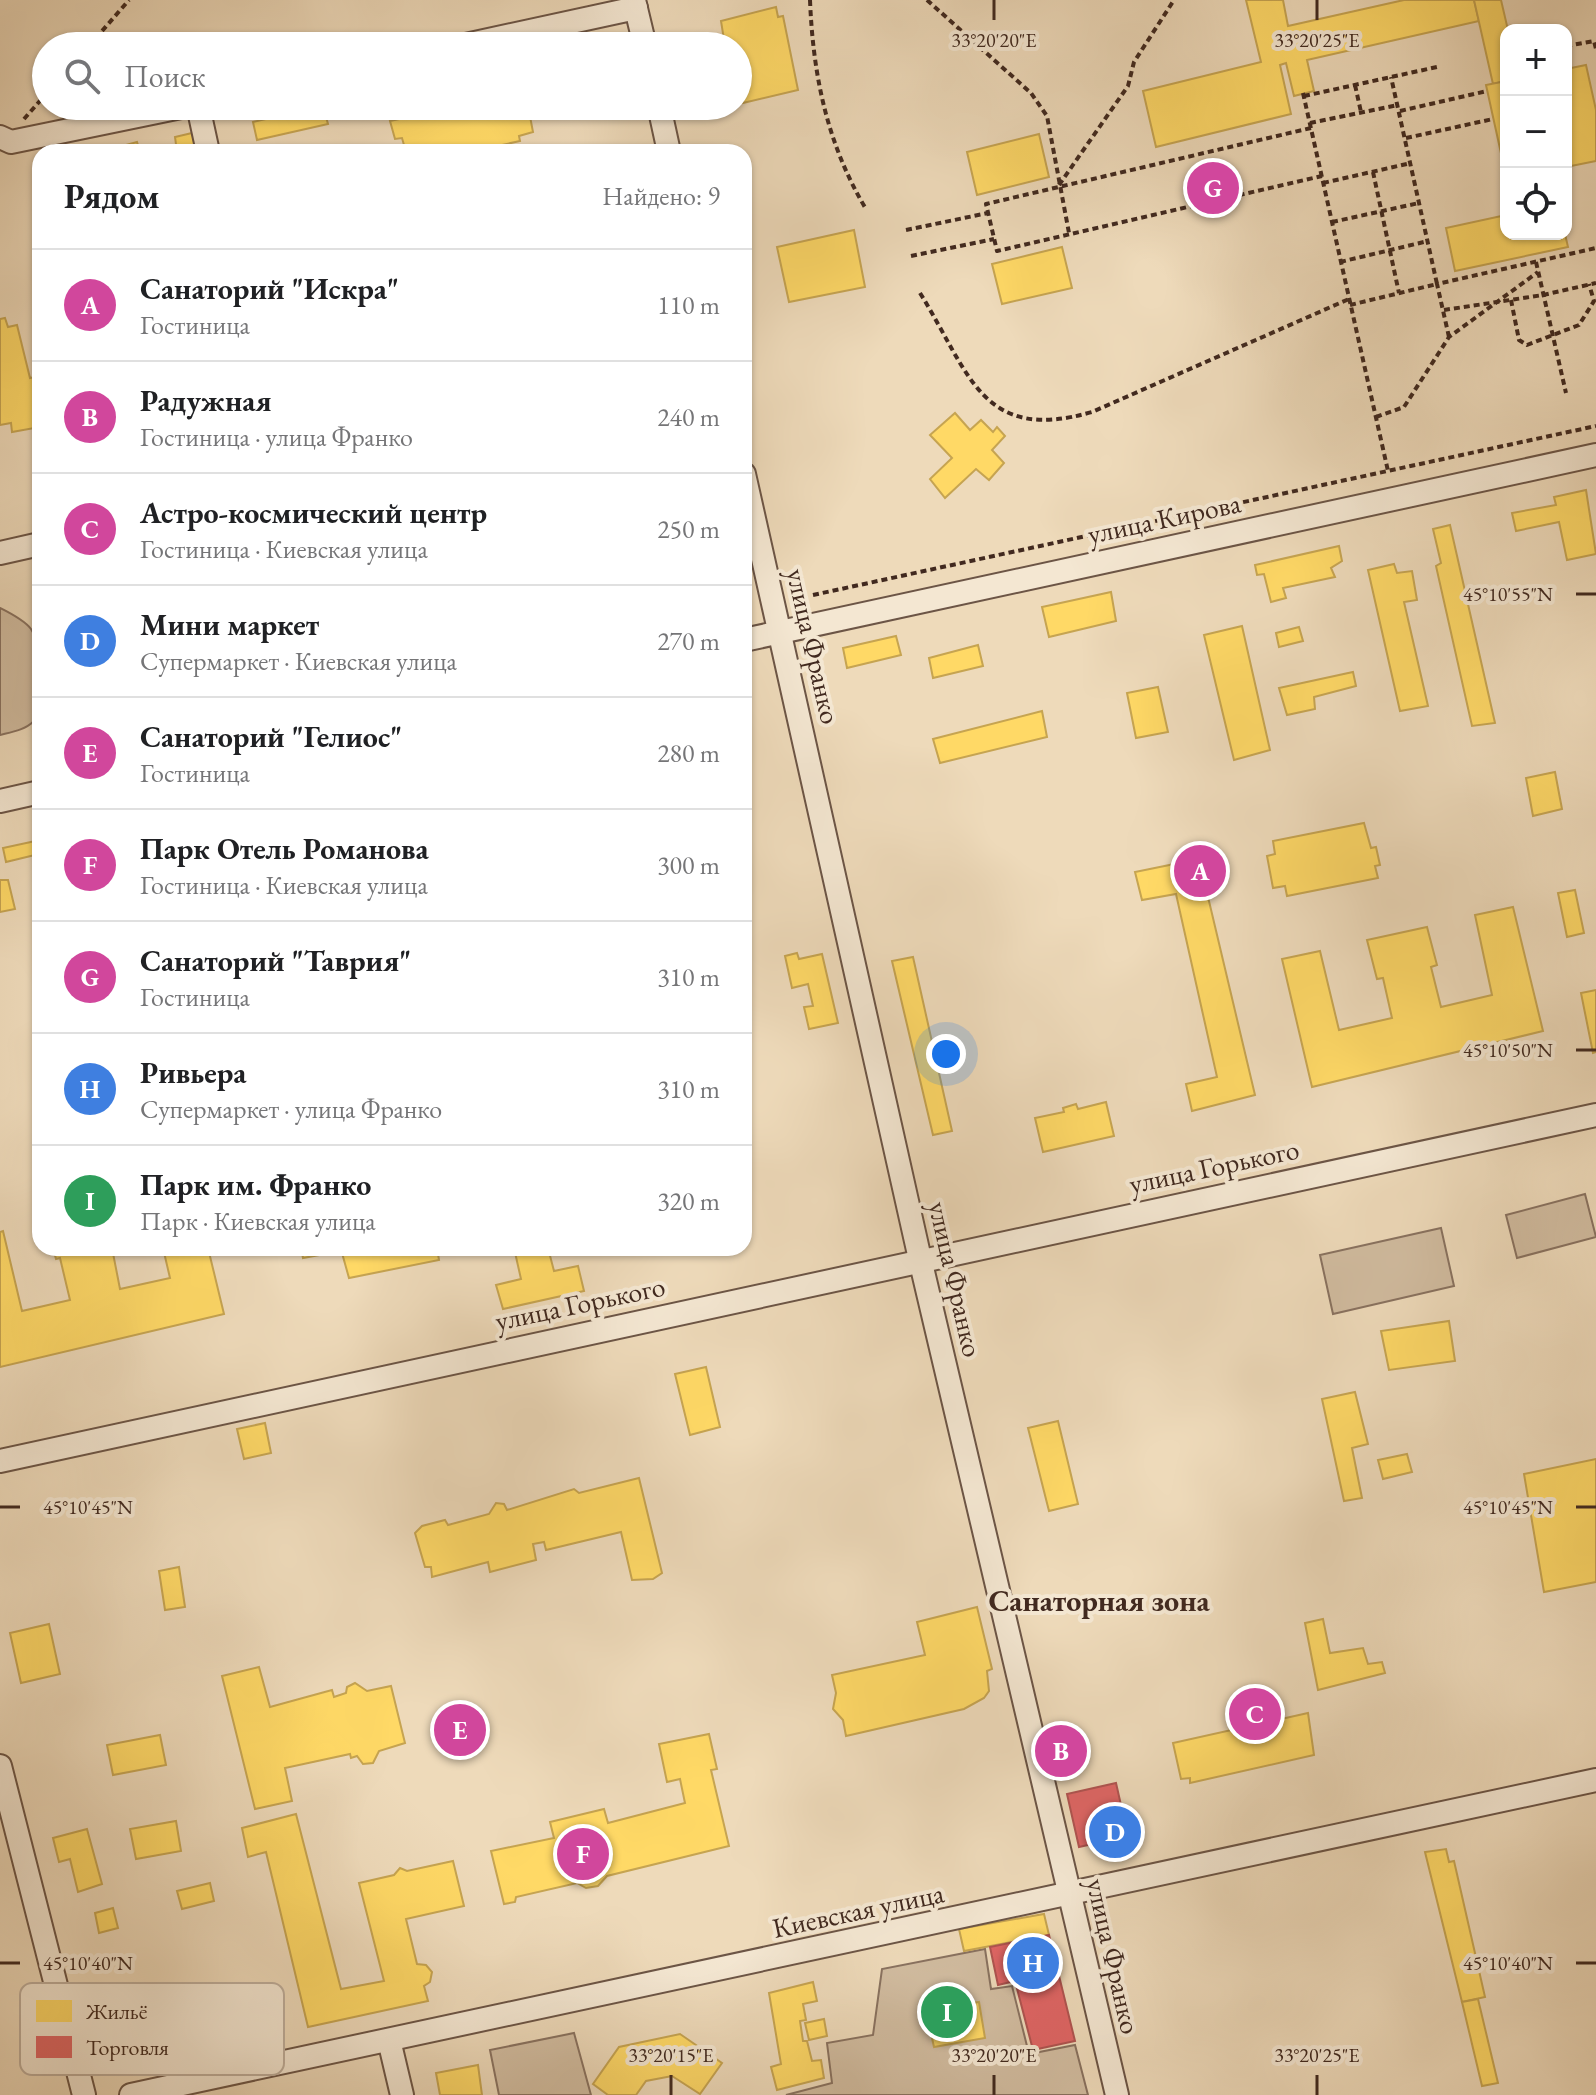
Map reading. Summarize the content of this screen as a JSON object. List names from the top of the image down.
{
  "streets": {
    "street": [
      "улица Кирова",
      "улица Франко",
      "улица Горького",
      "Киевская улица"
    ]
  },
  "crossings": [
    ["улица Кирова", "улица Франко"],
    ["улица Франко", "улица Горького"],
    ["улица Франко", "Киевская улица"]
  ],
  "districts": ["Санаторная зона"],
  "legend": ["Жильё", "Торговля"],
  "page": {
    "map_buttons": ["+", "−"],
    "search": "Поиск",
    "heading": ["Рядом", "Найдено: 9"],
    "pins": [
      "G",
      "A",
      "C",
      "E",
      "B",
      "D",
      "F",
      "H",
      "I"
    ],
    "list": [
      {
        "mark": "A",
        "name": "Санаторий \"Искра\"",
        "note": "Гостиница",
        "value": "110 m"
      },
      {
        "mark": "B",
        "name": "Радужная",
        "note": "Гостиница · улица Франко",
        "value": "240 m"
      },
      {
        "mark": "C",
        "name": "Астро-космический центр",
        "note": "Гостиница · Киевская улица",
        "value": "250 m"
      },
      {
        "mark": "D",
        "name": "Мини маркет",
        "note": "Супермаркет · Киевская улица",
        "value": "270 m"
      },
      {
        "mark": "E",
        "name": "Санаторий \"Гелиос\"",
        "note": "Гостиница",
        "value": "280 m"
      },
      {
        "mark": "F",
        "name": "Парк Отель Романова",
        "note": "Гостиница · Киевская улица",
        "value": "300 m"
      },
      {
        "mark": "G",
        "name": "Санаторий \"Таврия\"",
        "note": "Гостиница",
        "value": "310 m"
      },
      {
        "mark": "H",
        "name": "Ривьера",
        "note": "Супермаркет · улица Франко",
        "value": "310 m"
      },
      {
        "mark": "I",
        "name": "Парк им. Франко",
        "note": "Парк · Киевская улица",
        "value": "320 m"
      }
    ]
  },
  "coordinates": [
    "33°20'20\"E",
    "33°20'25\"E",
    "45°10'55\"N",
    "45°10'50\"N",
    "45°10'45\"N",
    "45°10'40\"N",
    "33°20'15\"E"
  ]
}
